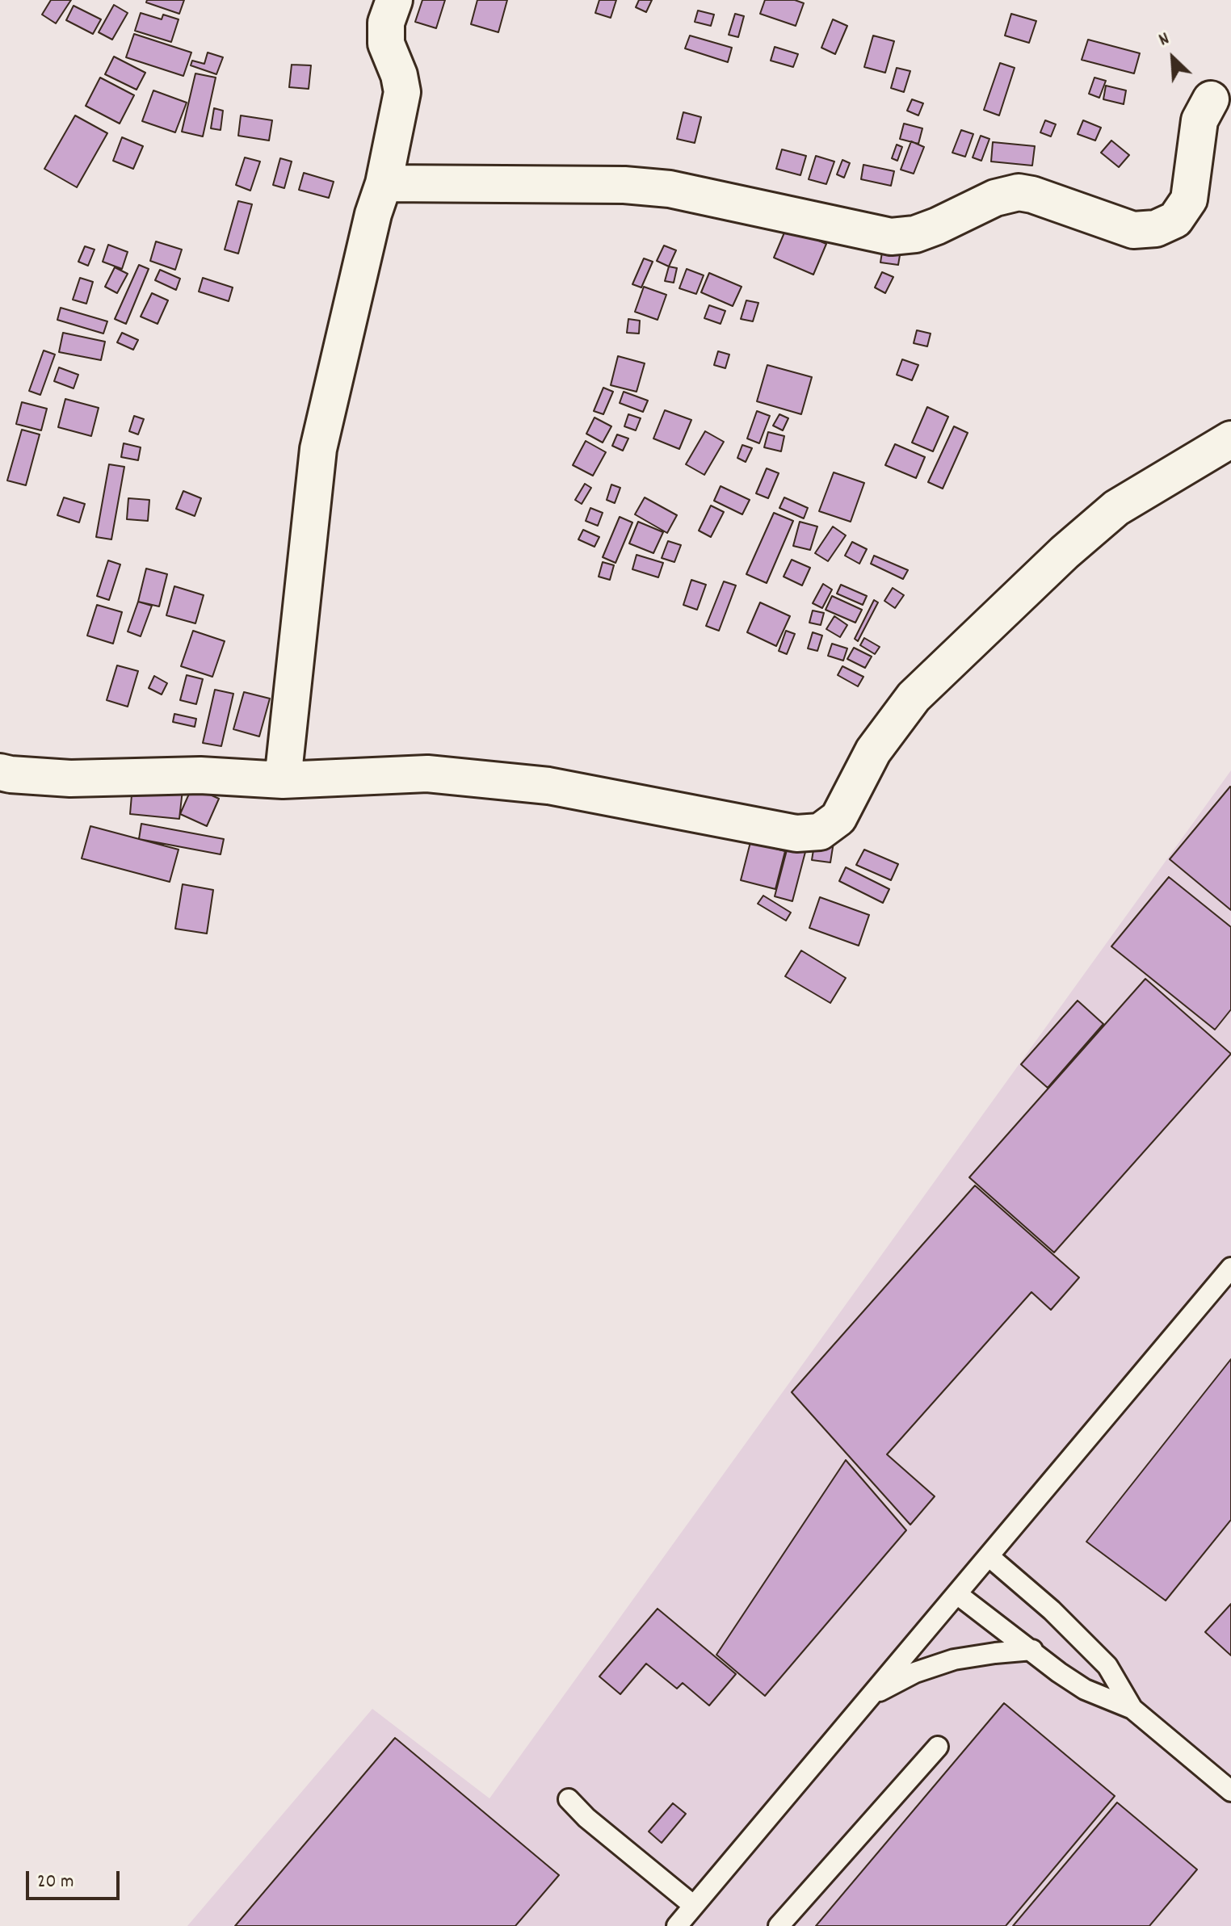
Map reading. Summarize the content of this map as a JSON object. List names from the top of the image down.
{
  "scale_bar": "20 m",
  "north": "top left"
}
